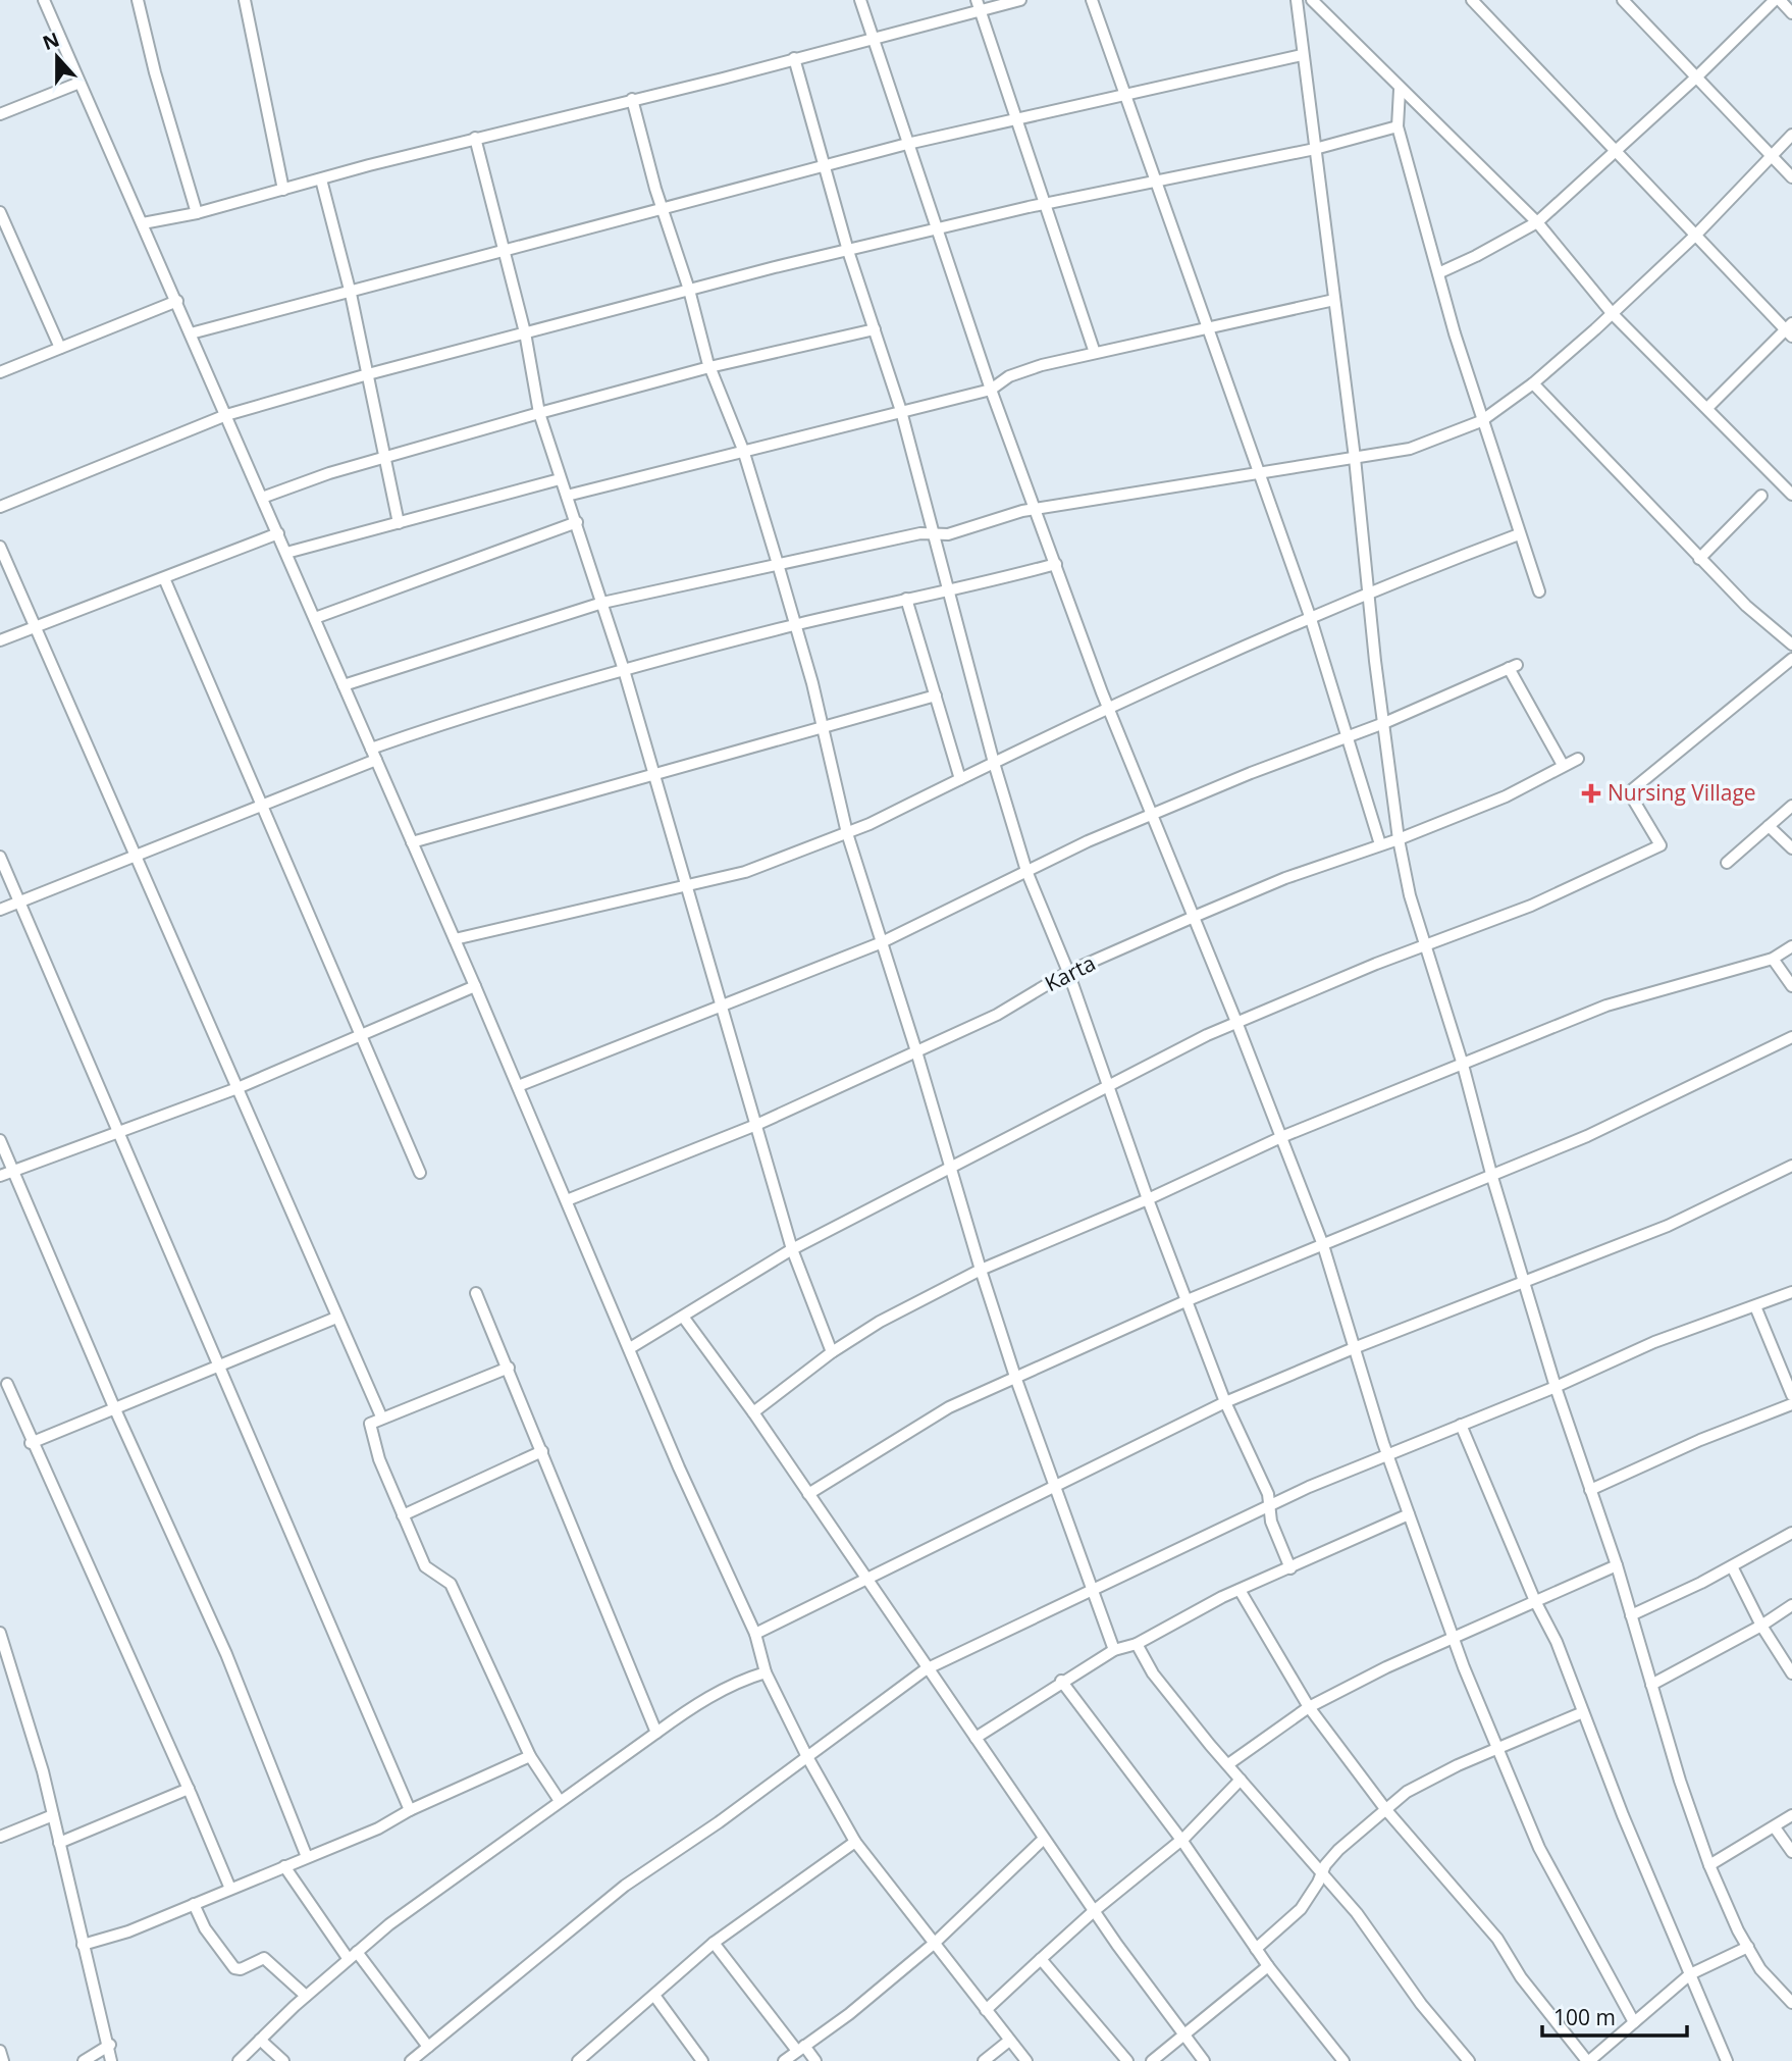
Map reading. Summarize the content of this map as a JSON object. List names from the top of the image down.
{
  "streets": {
    "street": ["Karta"]
  },
  "places": {
    "health": ["Nursing Village"]
  },
  "scale_bar": "100 m",
  "north": "top"
}
